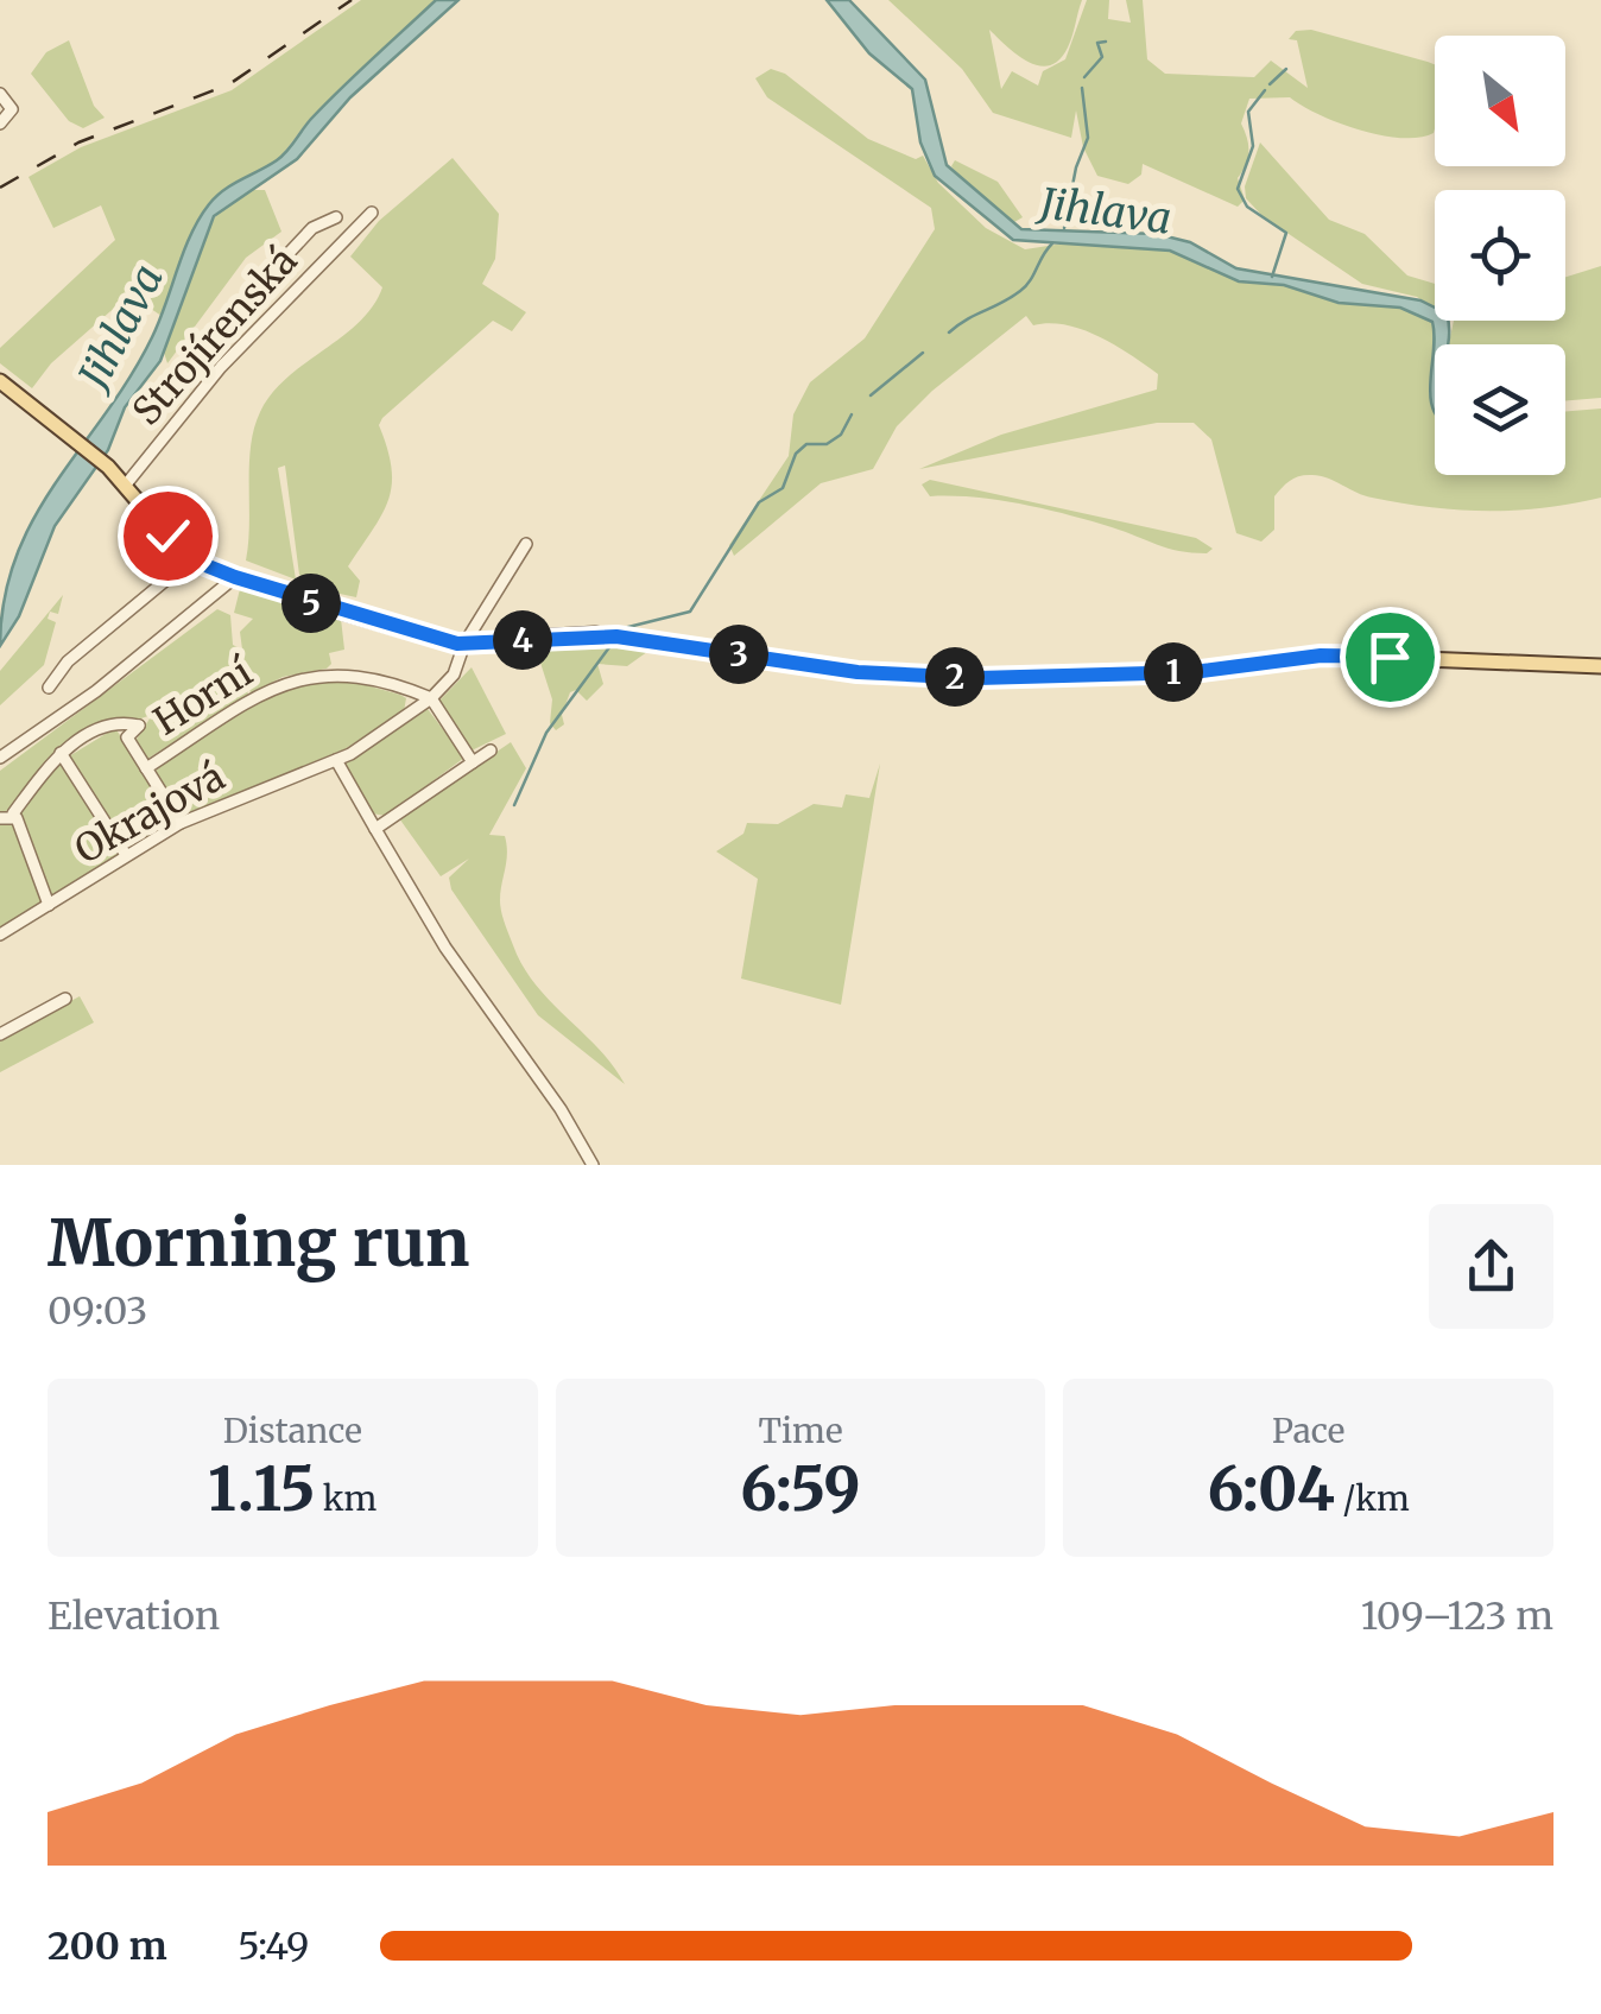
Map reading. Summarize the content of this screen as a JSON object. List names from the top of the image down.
{
  "streets": {
    "street": ["Strojírenská", "Horní", "Okrajová"]
  },
  "crossings": [
    ["Horní", "Okrajová"]
  ],
  "water": ["Jihlava"],
  "north": "bottom right",
  "page": {
    "pins": [
      "5",
      "4",
      "3",
      "1",
      "2"
    ],
    "heading": ["Morning run", "09:03"],
    "stats": [
      ["Distance", "1.15 km"],
      ["Time", "6:59"],
      ["Pace", "6:04 /km"]
    ],
    "chart": ["Elevation", "109–123 m"],
    "list": [
      {
        "name": "200 m",
        "note": "5:49"
      }
    ]
  }
}
